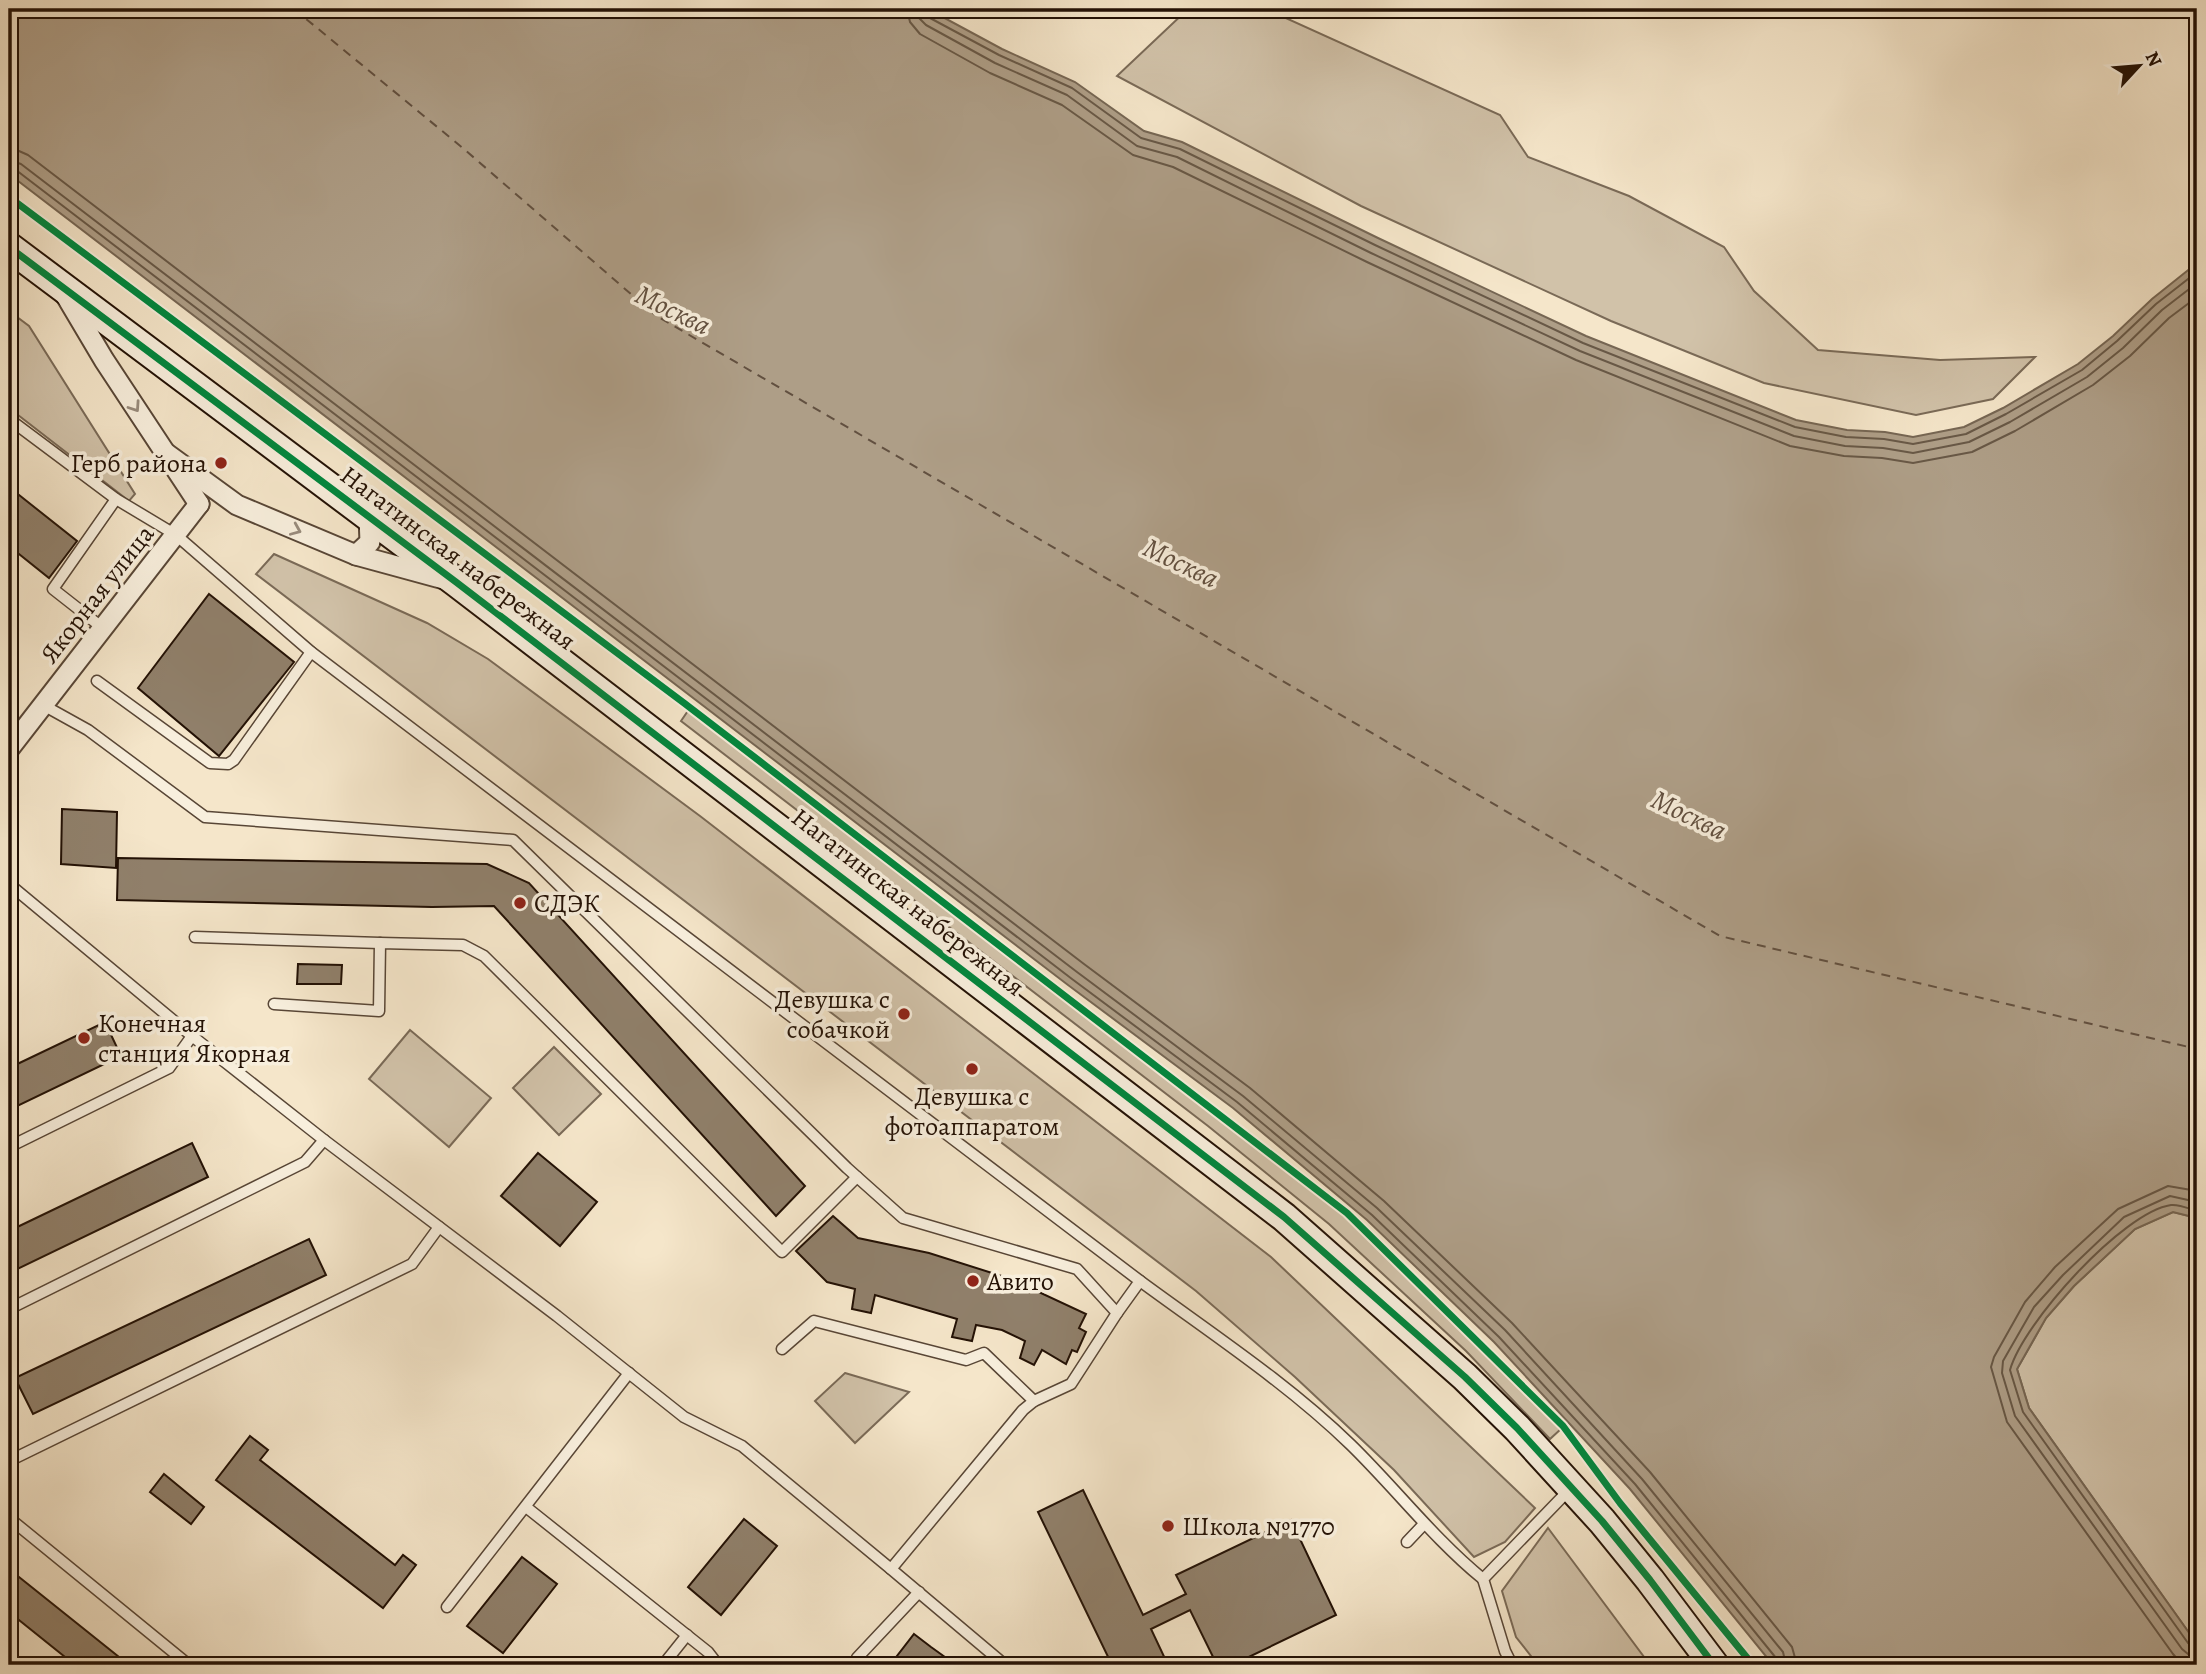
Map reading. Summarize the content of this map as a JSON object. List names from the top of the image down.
{
  "streets": {
    "street": ["Нагатинская набережная", "Якорная улица"]
  },
  "water": ["Москва"],
  "places": [
    "Герб района",
    "СДЭК",
    "Девушка с собачкой",
    "Конечная станция Якорная",
    "Девушка с фотоаппаратом",
    "Авито",
    "Школа №1770"
  ],
  "north": "top right"
}
